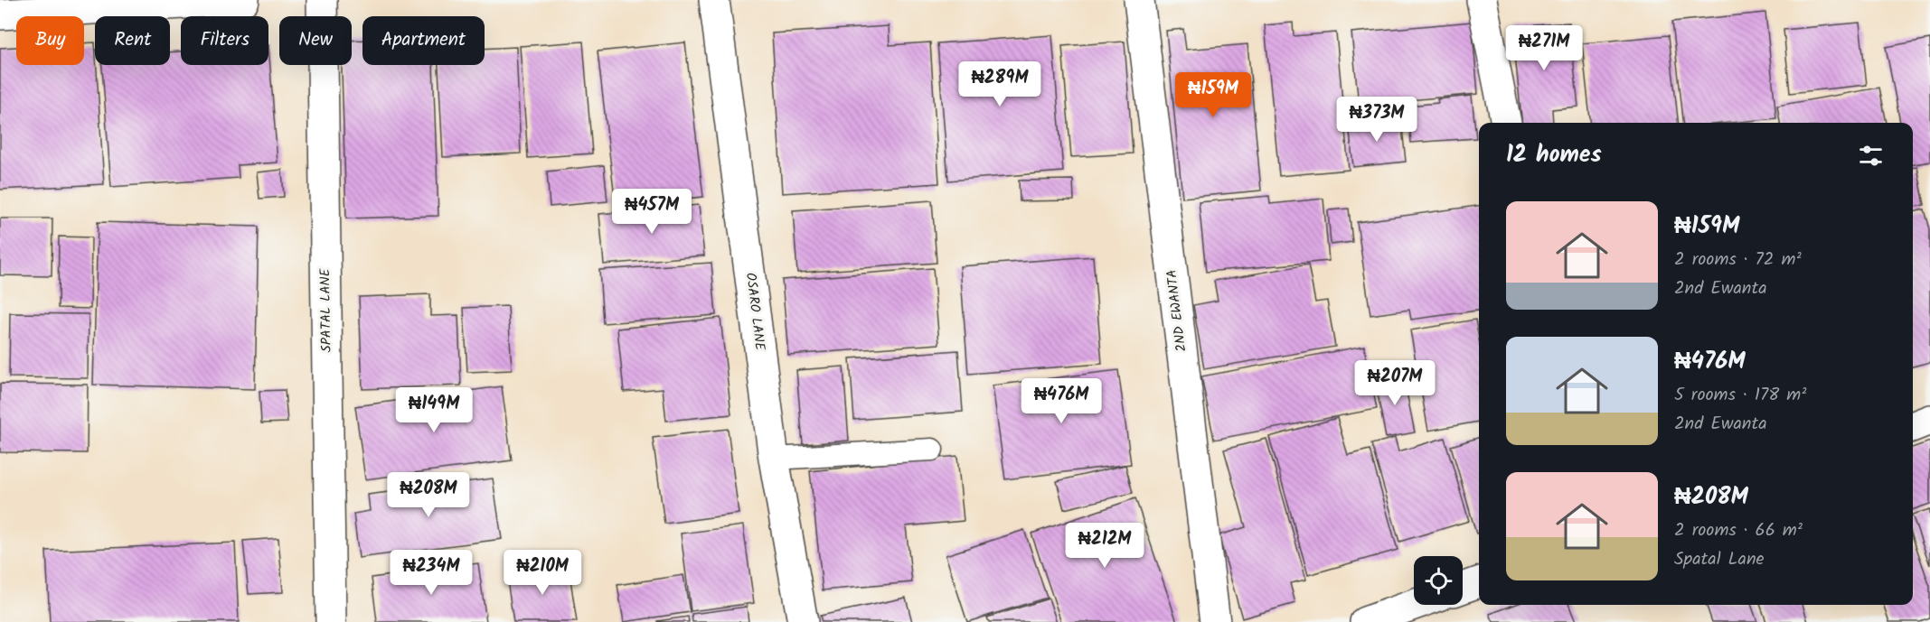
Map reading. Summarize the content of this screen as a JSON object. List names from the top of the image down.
{
  "streets": {
    "street": ["SPATAL LANE", "2ND EWANTA", "OSARO LANE"]
  },
  "page": {
    "chip": [
      "Buy",
      "Rent",
      "Filters",
      "New",
      "Apartment"
    ],
    "price": [
      "₦271M",
      "₦289M",
      "₦159M",
      "₦373M",
      "₦457M",
      "₦207M",
      "₦476M",
      "₦149M",
      "₦208M",
      "₦212M",
      "₦234M",
      "₦210M"
    ],
    "heading": "12 homes",
    "list": [
      {
        "name": "₦159M",
        "note": "2 rooms · 72 m² · 2nd Ewanta"
      },
      {
        "name": "₦476M",
        "note": "5 rooms · 178 m² · 2nd Ewanta"
      },
      {
        "name": "₦208M",
        "note": "2 rooms · 66 m² · Spatal Lane"
      }
    ]
  }
}
